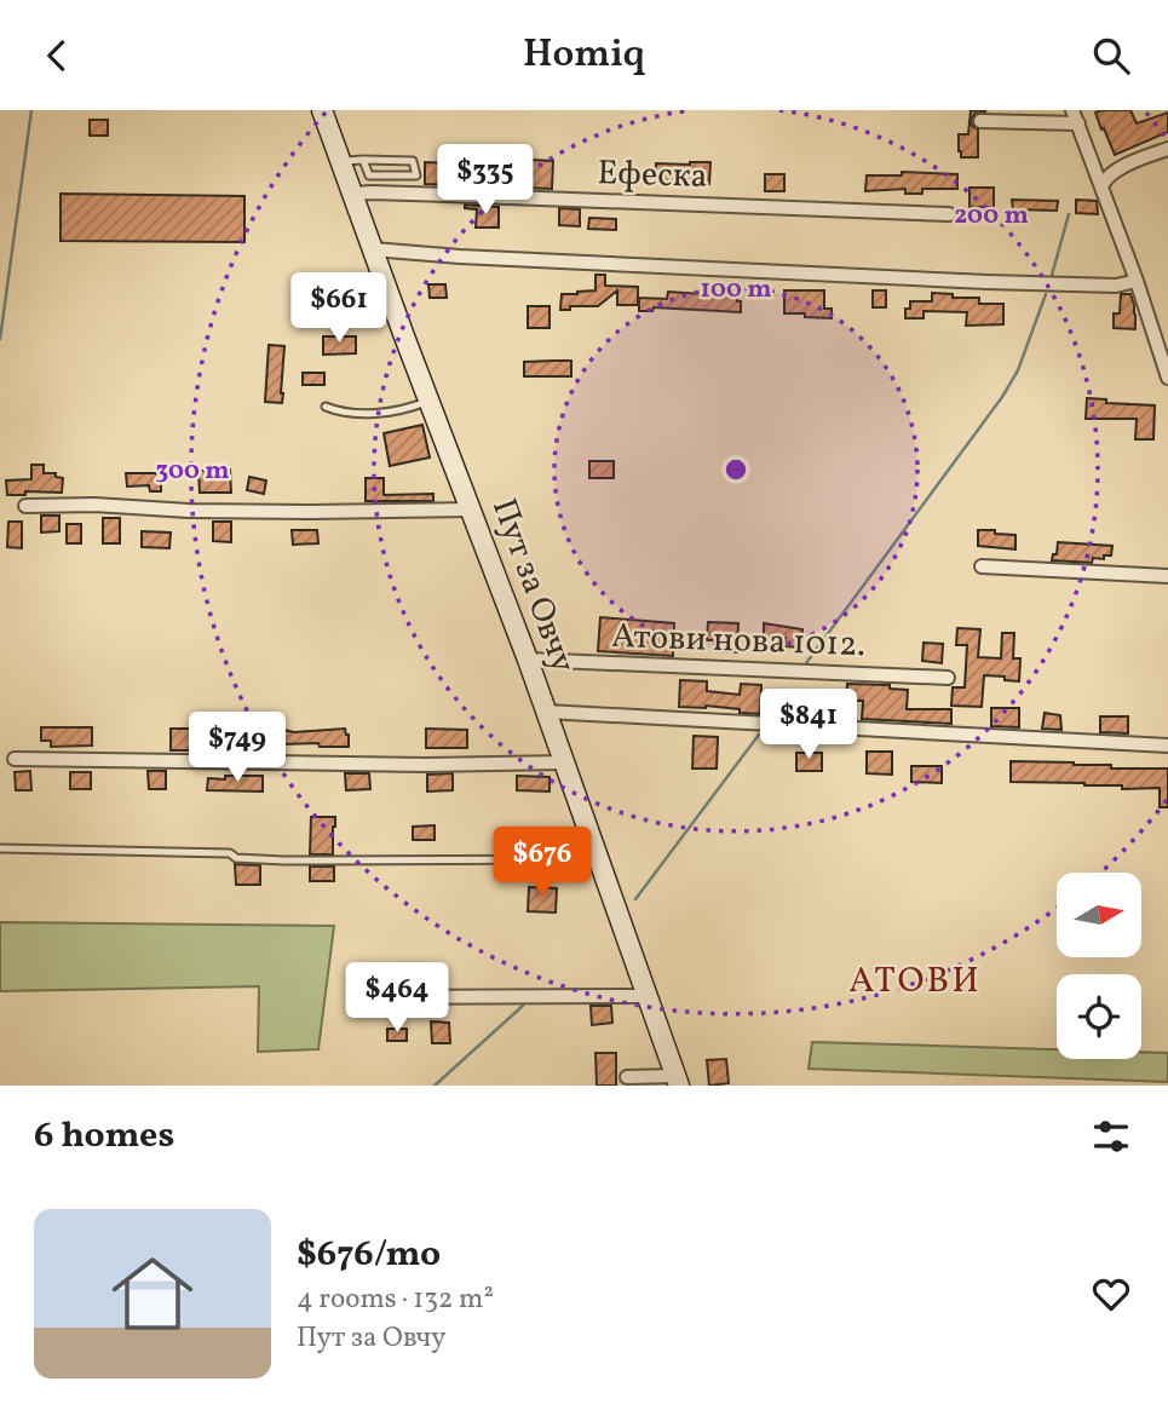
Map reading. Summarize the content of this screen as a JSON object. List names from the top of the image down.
{
  "streets": {
    "street": ["Ефеска", "Пут за Овчу", "Атови нова 1012."]
  },
  "crossings": [
    ["Ефеска", "Пут за Овчу"],
    ["Пут за Овчу", "Атови нова 1012."]
  ],
  "districts": ["АТОВИ"],
  "north": "right",
  "page": {
    "header": "Homiq",
    "price": [
      "$335",
      "$661",
      "$841",
      "$749",
      "$676",
      "$464"
    ],
    "heading": "6 homes",
    "list": [
      {
        "name": "$676/mo",
        "note": "4 rooms · 132 m² · Пут за Овчу"
      }
    ]
  },
  "rings": ["200 m", "100 m", "300 m"]
}
